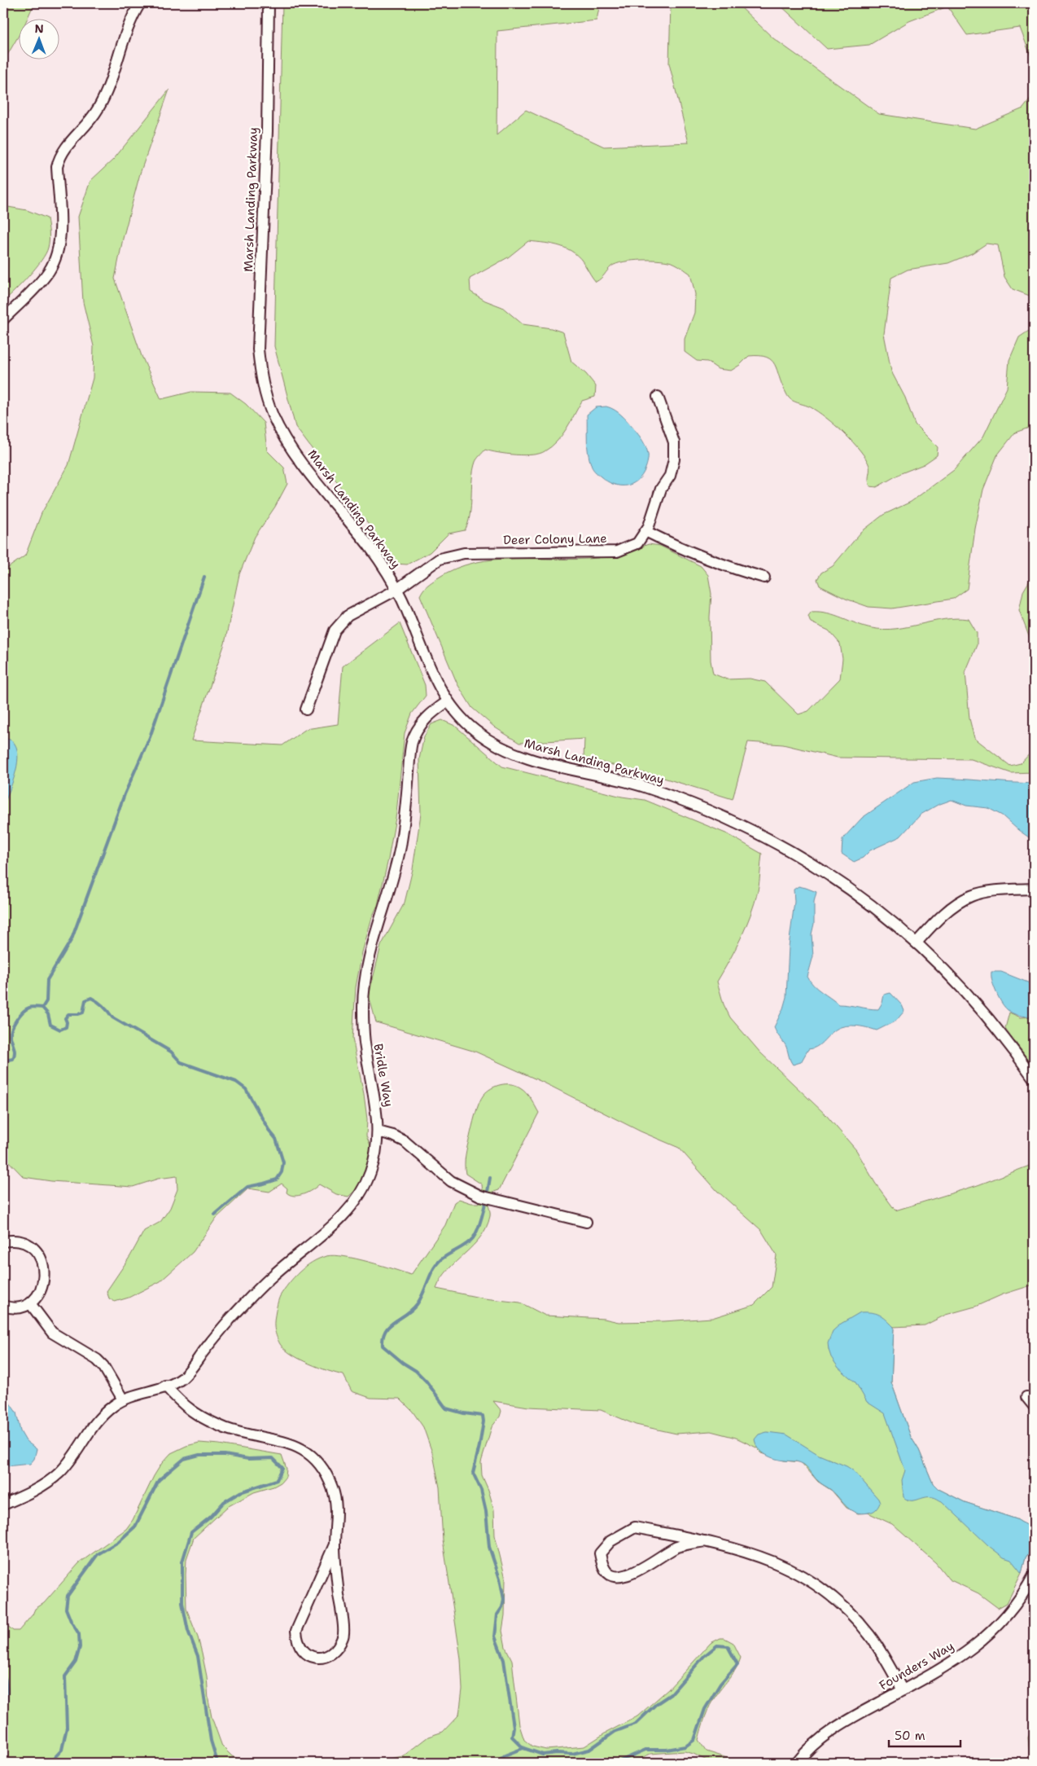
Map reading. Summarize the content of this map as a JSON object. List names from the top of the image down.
{
  "streets": {
    "street": [
      "Marsh Landing Parkway",
      "Deer Colony Lane",
      "Bridle Way",
      "Founders Way"
    ]
  },
  "crossings": [
    ["Marsh Landing Parkway", "Deer Colony Lane"],
    ["Marsh Landing Parkway", "Bridle Way"]
  ],
  "scale_bar": "50 m",
  "north": "top"
}
